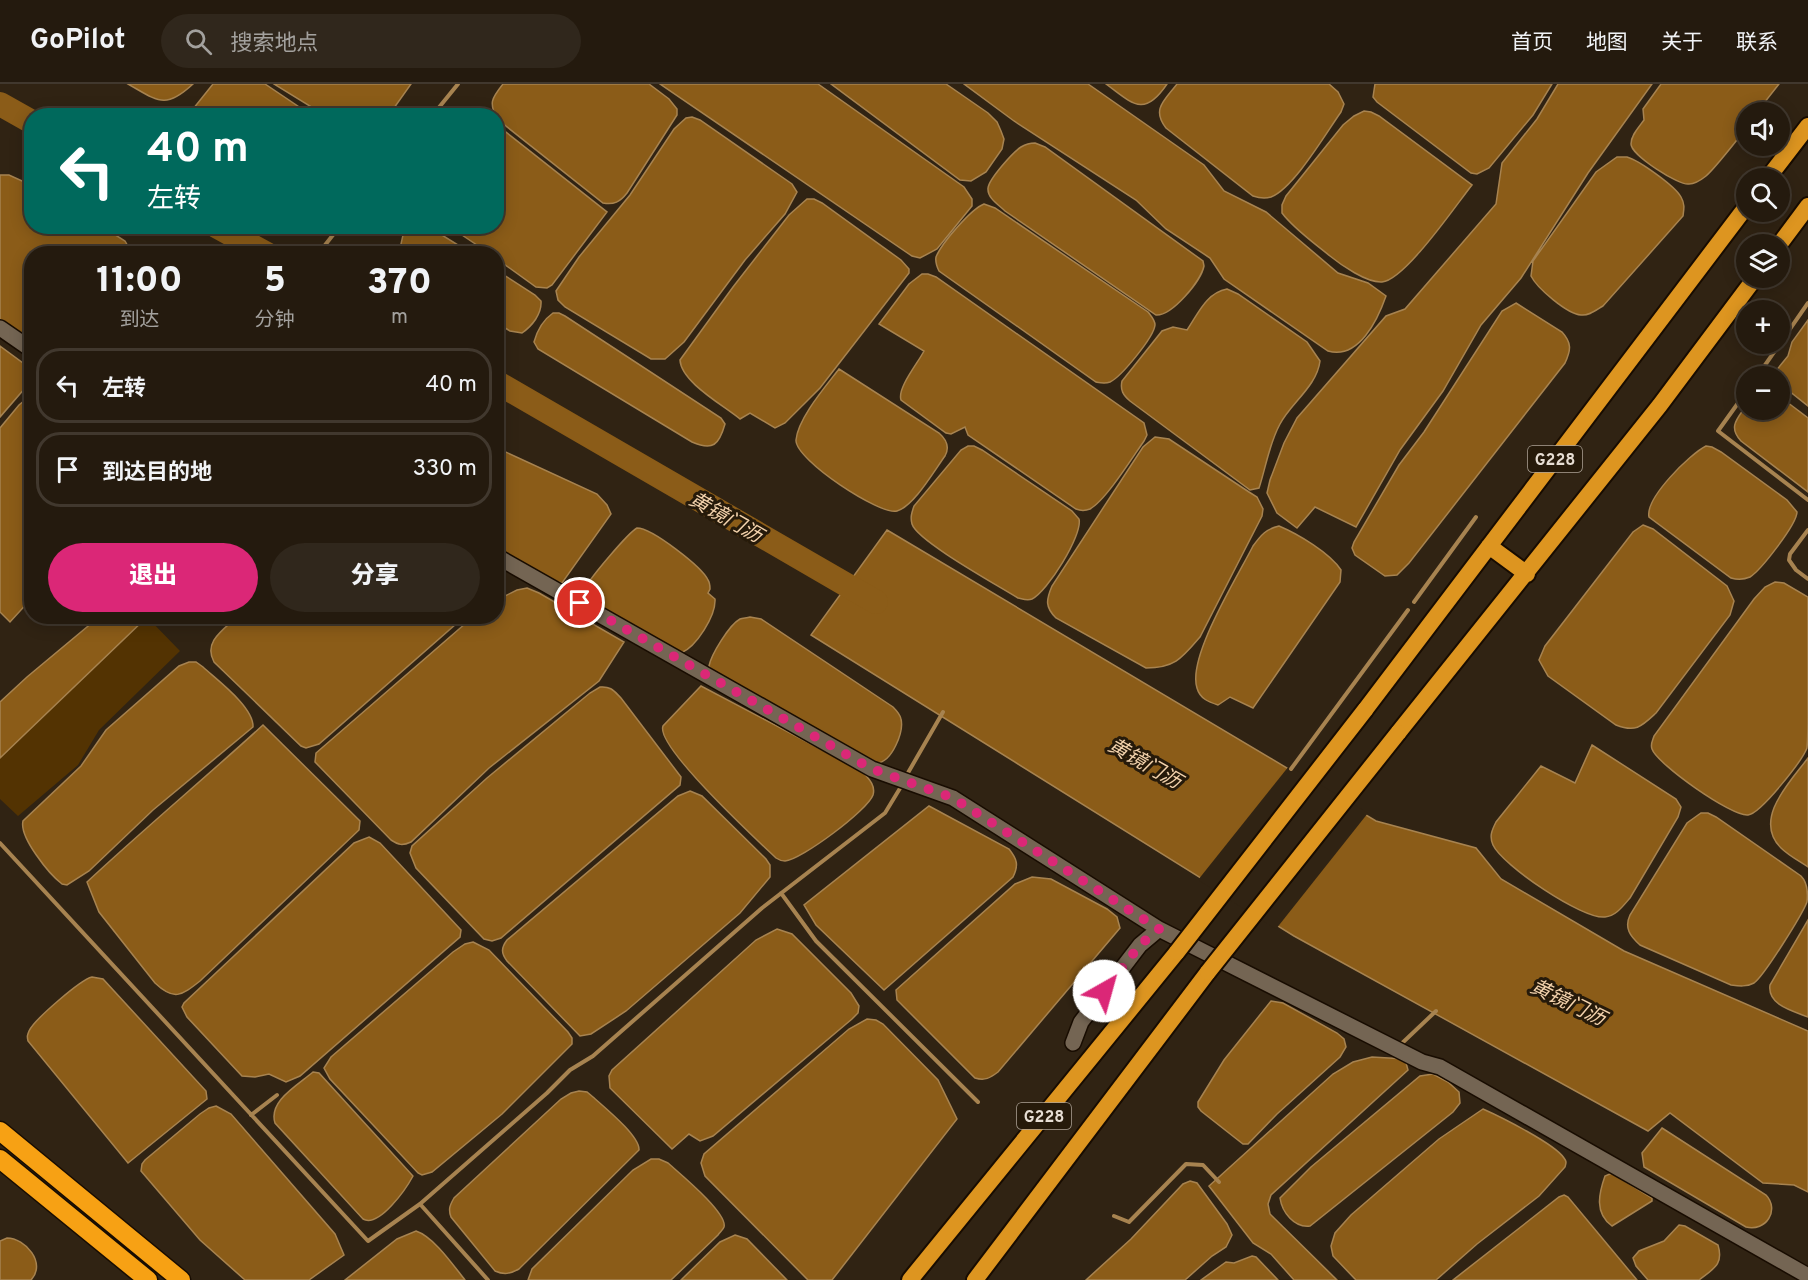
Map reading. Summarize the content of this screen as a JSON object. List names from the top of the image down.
{
  "streets": {
    "highway": ["G228"]
  },
  "water": ["黄镜门沥"],
  "page": {
    "header": "GoPilot",
    "search": "搜索地点",
    "nav": [
      "首页",
      "地图",
      "关于",
      "联系"
    ],
    "map_buttons": ["+", "−"],
    "turn": ["40 m", "左转"],
    "eta": [
      "11:00",
      "到达",
      "5",
      "分钟",
      "370",
      "m"
    ],
    "list": [
      {
        "name": "左转",
        "value": "40 m"
      },
      {
        "name": "到达目的地",
        "value": "330 m"
      }
    ],
    "buttons": ["退出", "分享"]
  }
}
